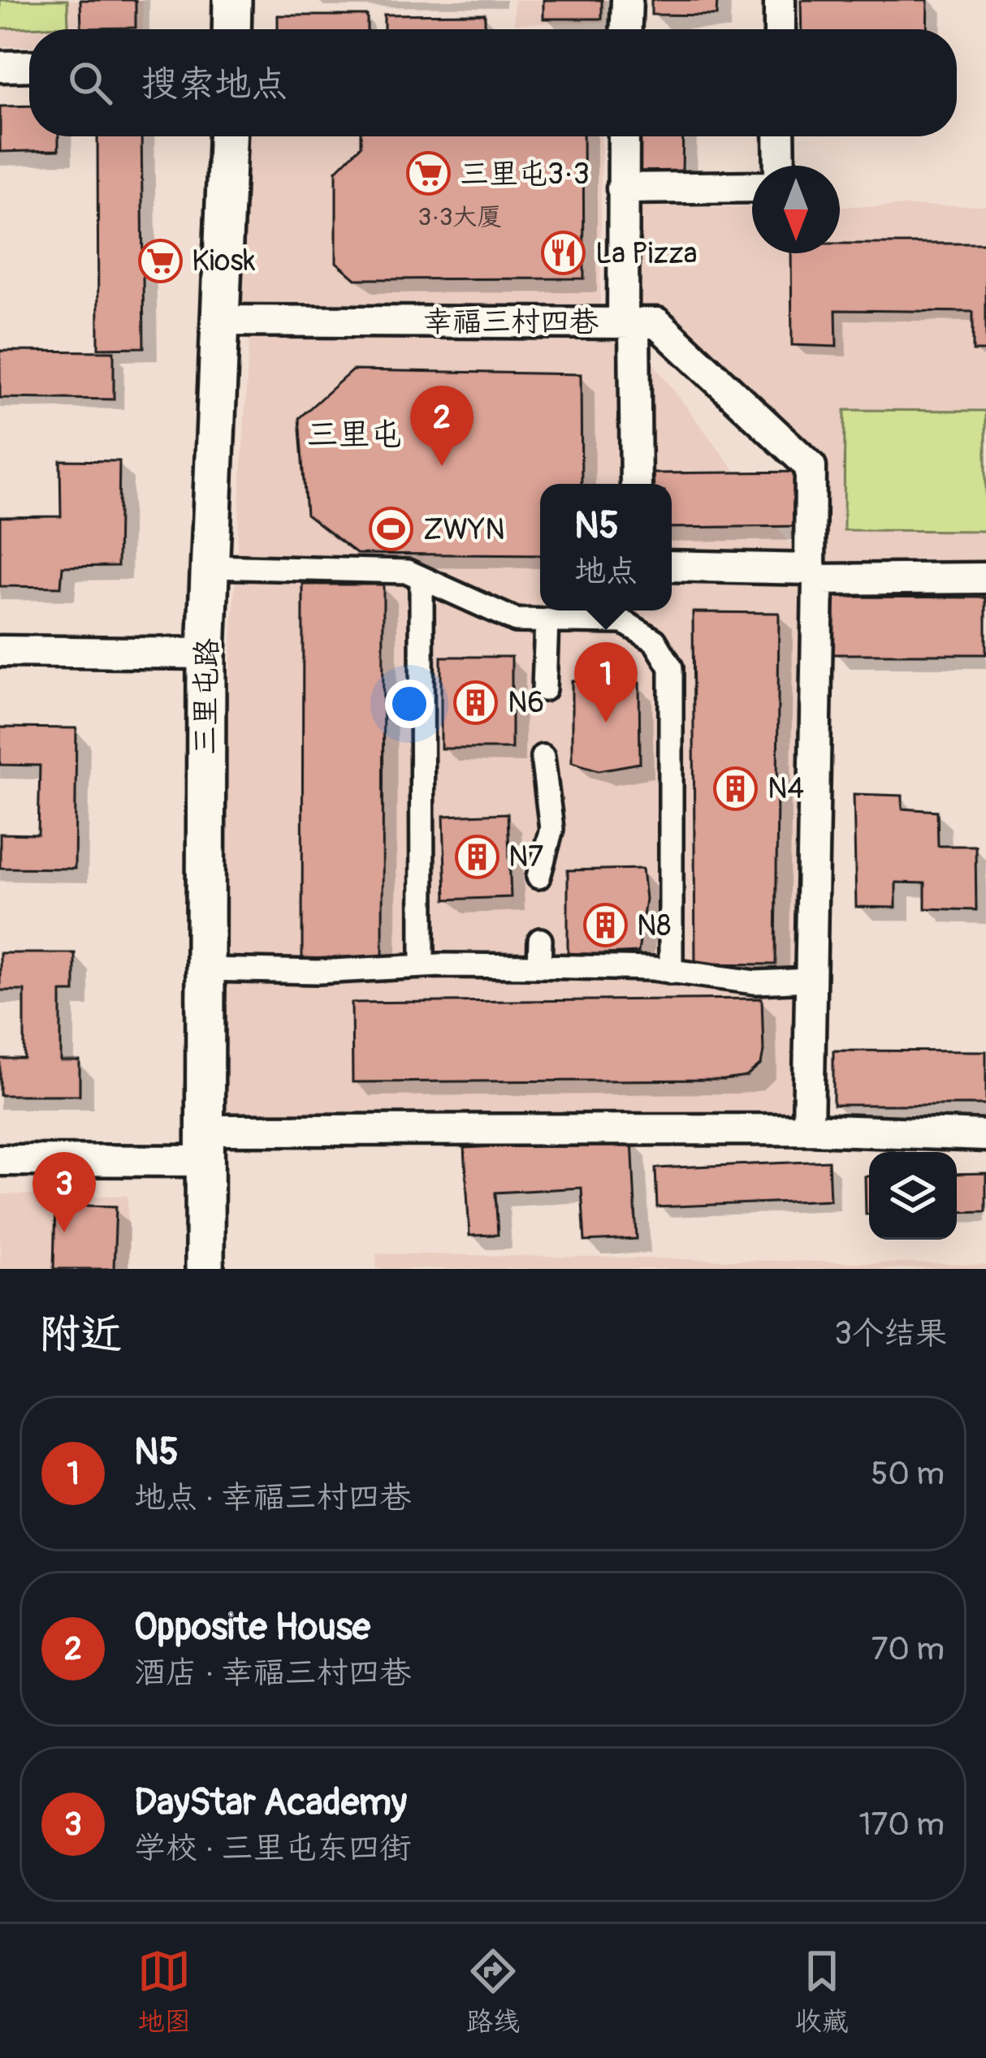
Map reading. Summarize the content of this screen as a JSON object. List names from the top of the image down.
{
  "streets": {
    "street": ["幸福三村四巷", "三里屯路"]
  },
  "crossings": [
    ["幸福三村四巷", "三里屯路"]
  ],
  "districts": ["三里屯"],
  "places": {
    "supermarket": ["三里屯3·3", "Kiosk"],
    "restaurant": ["La Pizza"],
    "sports": ["ZWYN"],
    "building": [
      "N6",
      "N4",
      "N7",
      "N8"
    ]
  },
  "house_numbers": ["3·3大厦"],
  "north": "bottom",
  "page": {
    "search": "搜索地点",
    "pins": ["2", "1", "3"],
    "popup": ["N5", "地点"],
    "heading": ["附近", "3个结果"],
    "list": [
      {
        "mark": "1",
        "name": "N5",
        "note": "地点 · 幸福三村四巷",
        "value": "50 m"
      },
      {
        "mark": "2",
        "name": "Opposite House",
        "note": "酒店 · 幸福三村四巷",
        "value": "70 m"
      },
      {
        "mark": "3",
        "name": "DayStar Academy",
        "note": "学校 · 三里屯东四街",
        "value": "170 m"
      }
    ],
    "nav": ["地图", "路线", "收藏"]
  }
}
